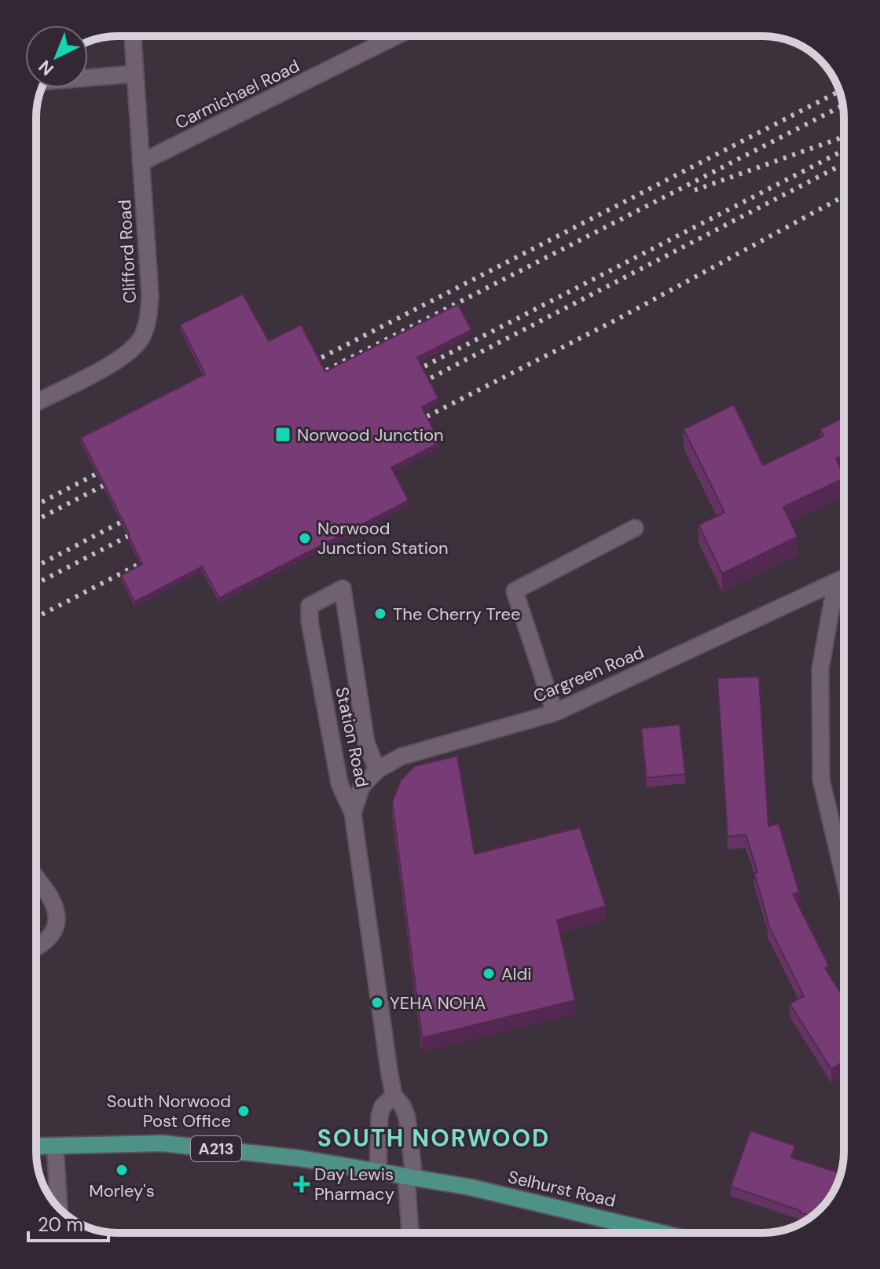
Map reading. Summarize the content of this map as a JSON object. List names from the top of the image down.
{
  "streets": {
    "main road": ["A213", "Selhurst Road"],
    "street": [
      "Carmichael Road",
      "Clifford Road",
      "Cargreen Road",
      "Station Road"
    ]
  },
  "crossings": [
    ["Carmichael Road", "Clifford Road"],
    ["Cargreen Road", "Station Road"],
    ["Station Road", "A213"],
    ["Station Road", "Selhurst Road"],
    ["A213", "Selhurst Road"]
  ],
  "districts": ["SOUTH NORWOOD"],
  "places": {
    "transit": ["Norwood Junction"],
    "other": [
      "Norwood Junction Station",
      "The Cherry Tree",
      "Aldi",
      "YEHA NOHA",
      "South Norwood Post Office",
      "Morley's"
    ],
    "health": ["Day Lewis Pharmacy"]
  },
  "scale_bar": "20 m",
  "north": "bottom left"
}
